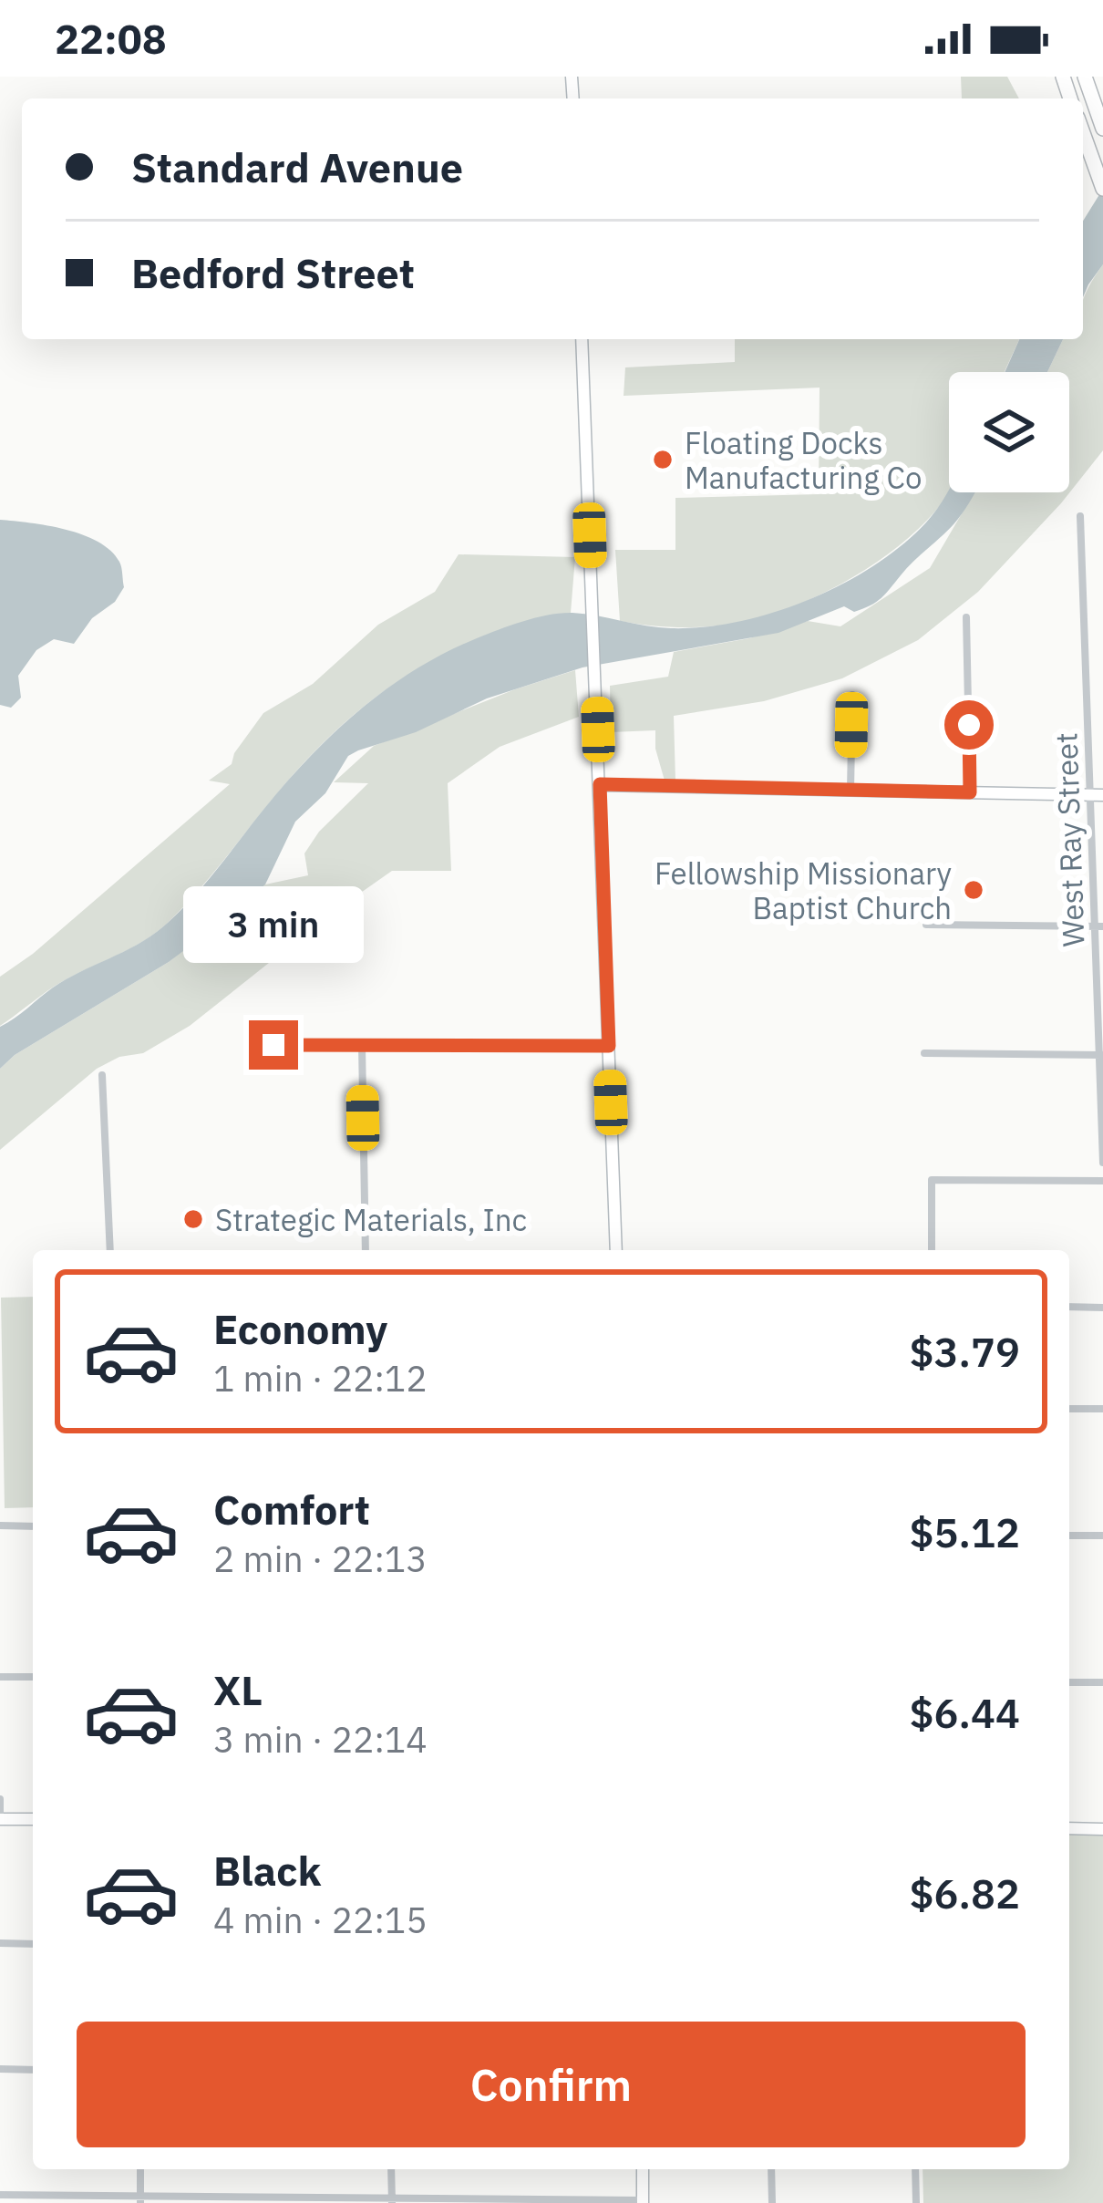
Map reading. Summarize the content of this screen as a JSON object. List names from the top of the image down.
{
  "streets": {
    "street": ["West Ray Street"]
  },
  "places": ["Floating Docks Manufacturing Co", "Fellowship Missionary Baptist Church", "Strategic Materials, Inc"],
  "page": {
    "status": "22:08",
    "banner": ["Standard Avenue", "Bedford Street"],
    "bubble": "3 min",
    "list": [
      {
        "name": "Economy",
        "note": "1 min · 22:12",
        "value": "$3.79"
      },
      {
        "name": "Comfort",
        "note": "2 min · 22:13",
        "value": "$5.12"
      },
      {
        "name": "XL",
        "note": "3 min · 22:14",
        "value": "$6.44"
      },
      {
        "name": "Black",
        "note": "4 min · 22:15",
        "value": "$6.82"
      }
    ],
    "buttons": "Confirm"
  }
}
